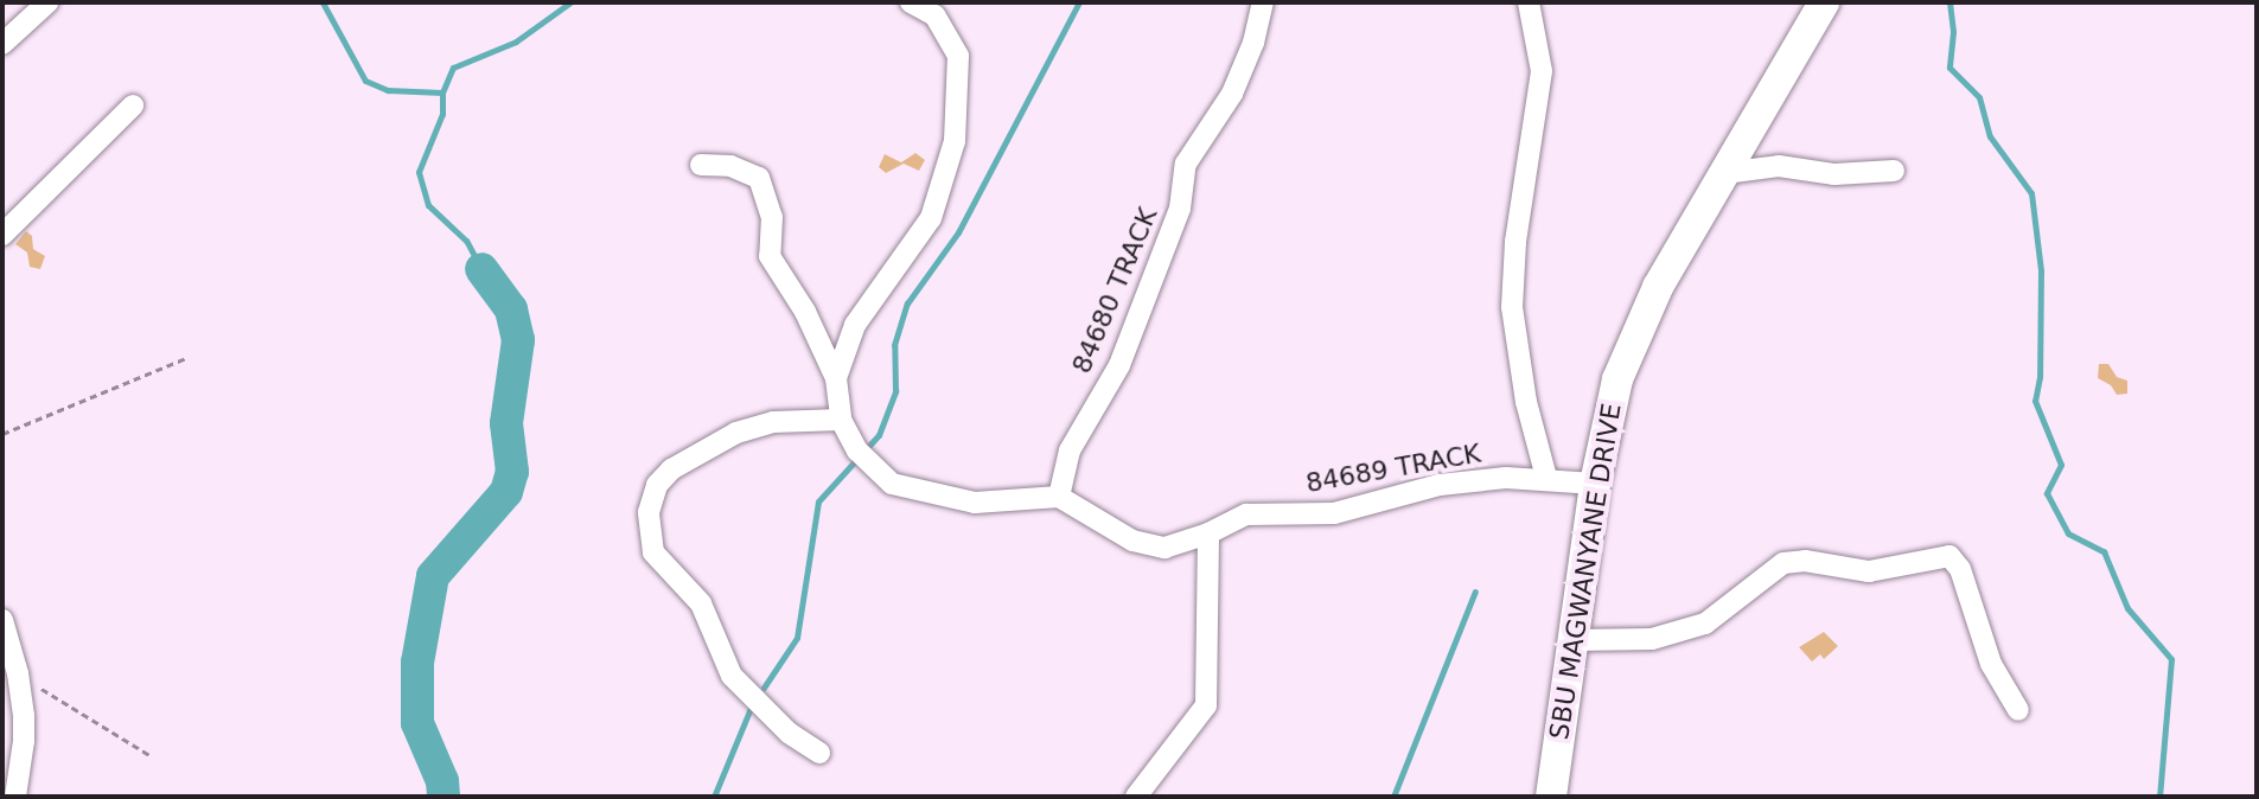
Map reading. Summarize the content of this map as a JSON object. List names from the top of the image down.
{
  "streets": {
    "main road": ["SBU MAGWANYANE DRIVE"],
    "street": ["84680 TRACK", "84689 TRACK"]
  },
  "crossings": [
    ["84680 TRACK", "84689 TRACK"],
    ["84689 TRACK", "SBU MAGWANYANE DRIVE"]
  ]
}
